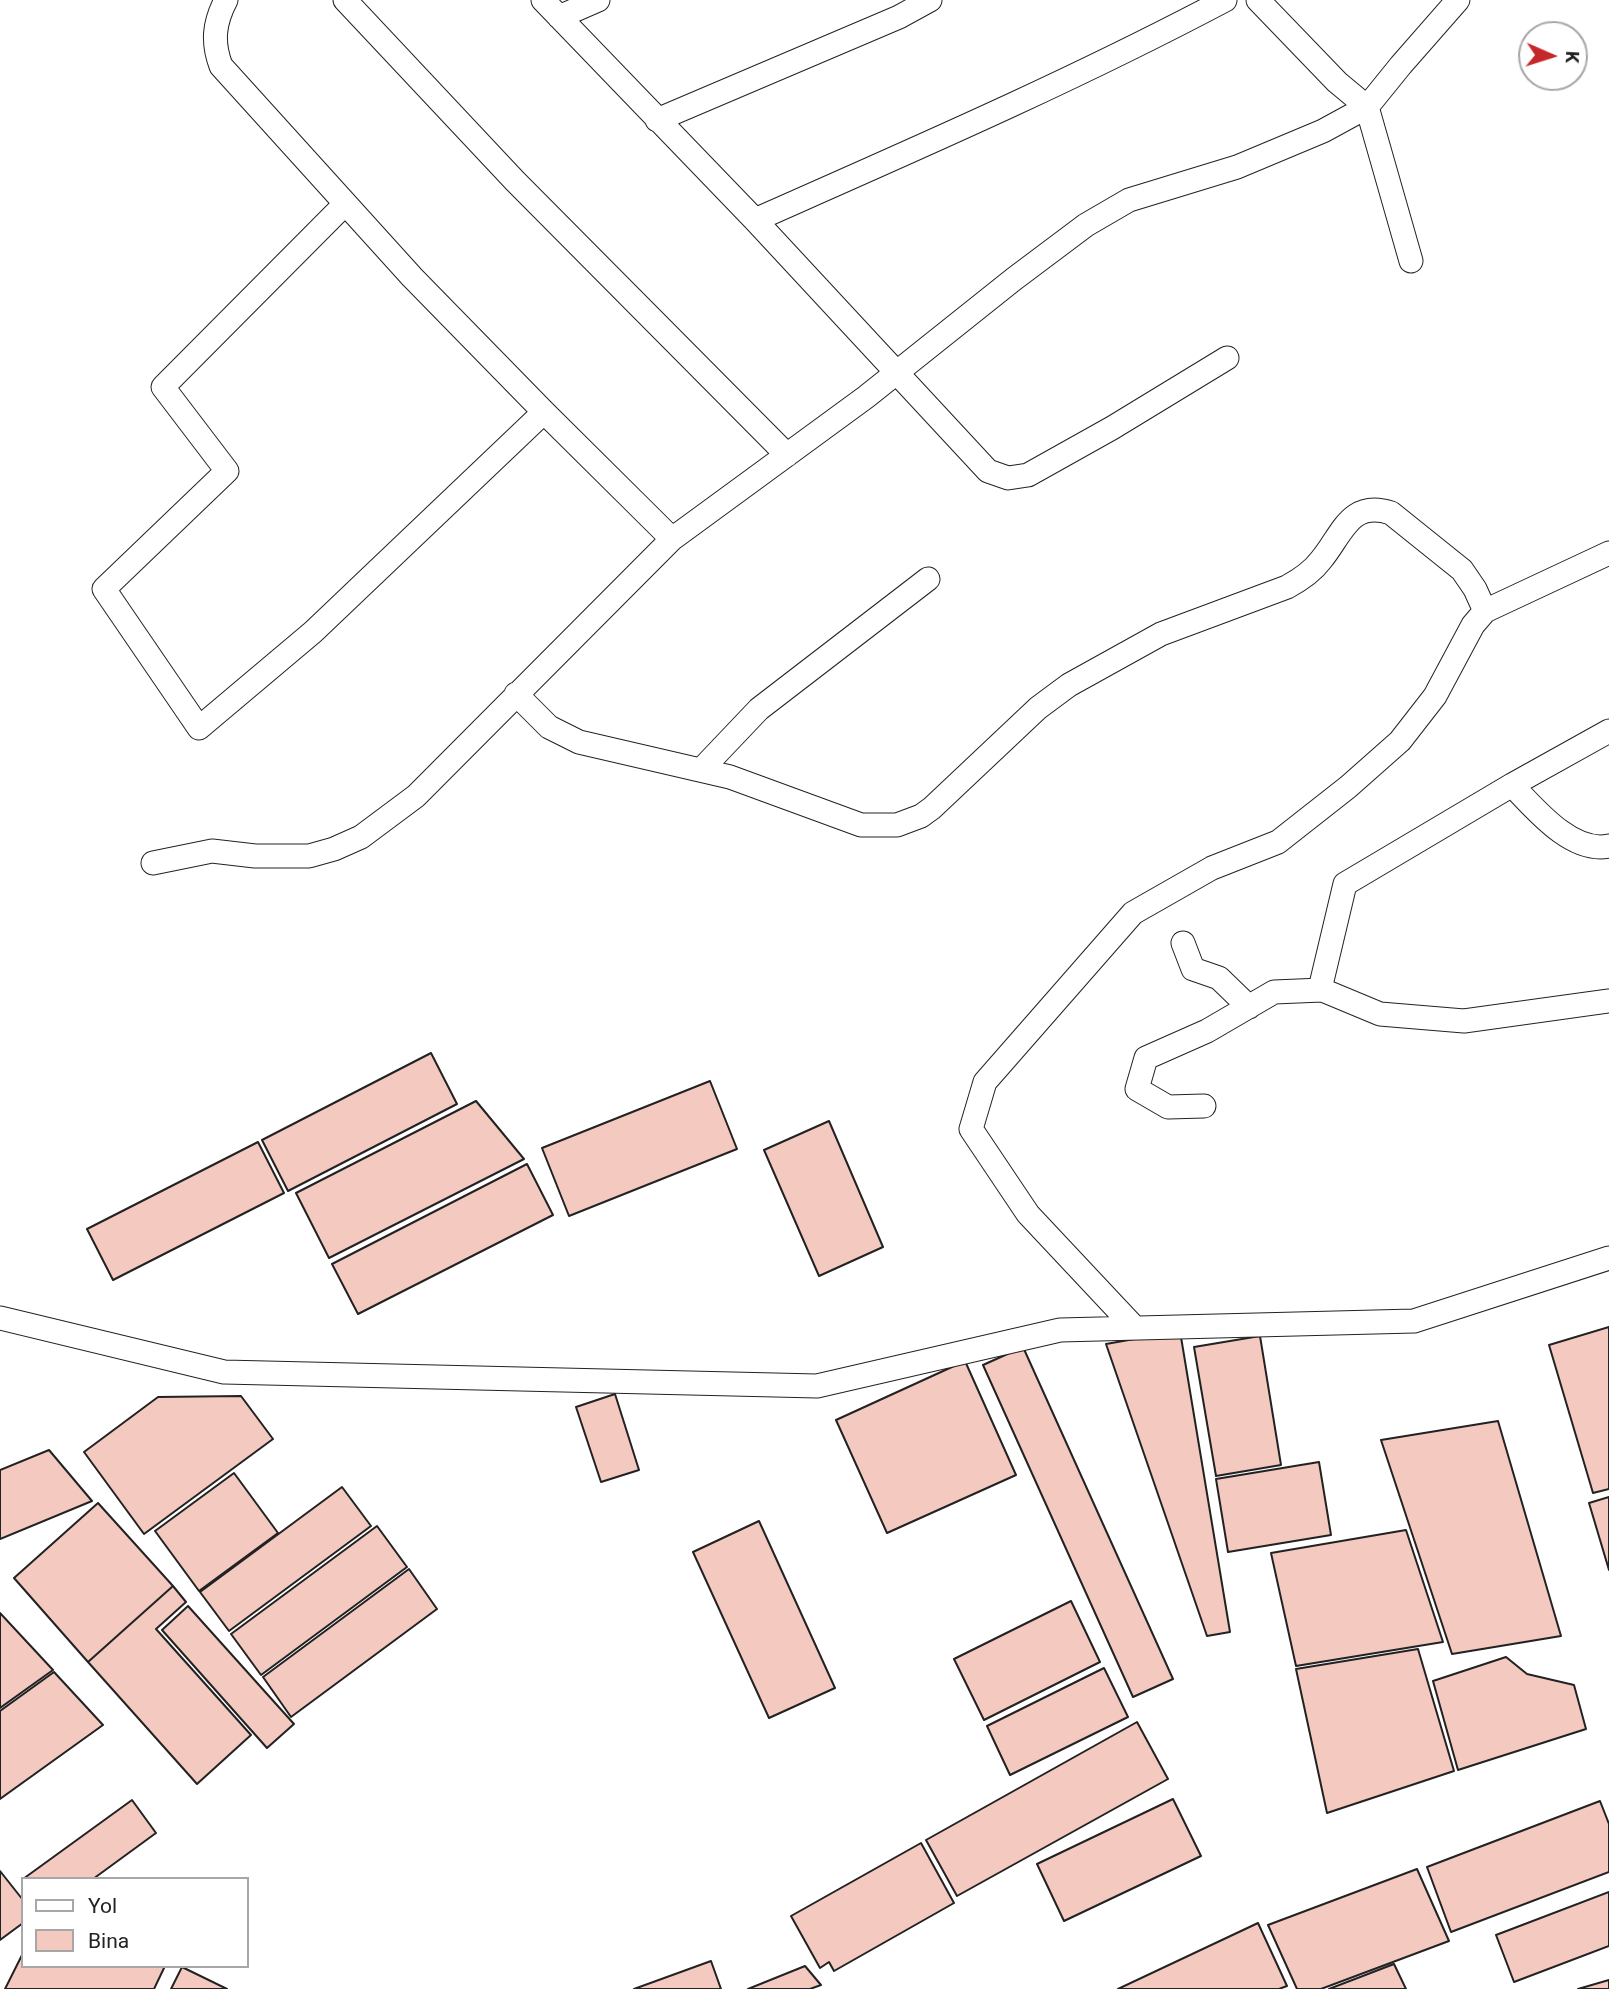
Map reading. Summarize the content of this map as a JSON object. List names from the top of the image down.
{
  "legend": ["Yol", "Bina"],
  "north": "right"
}
